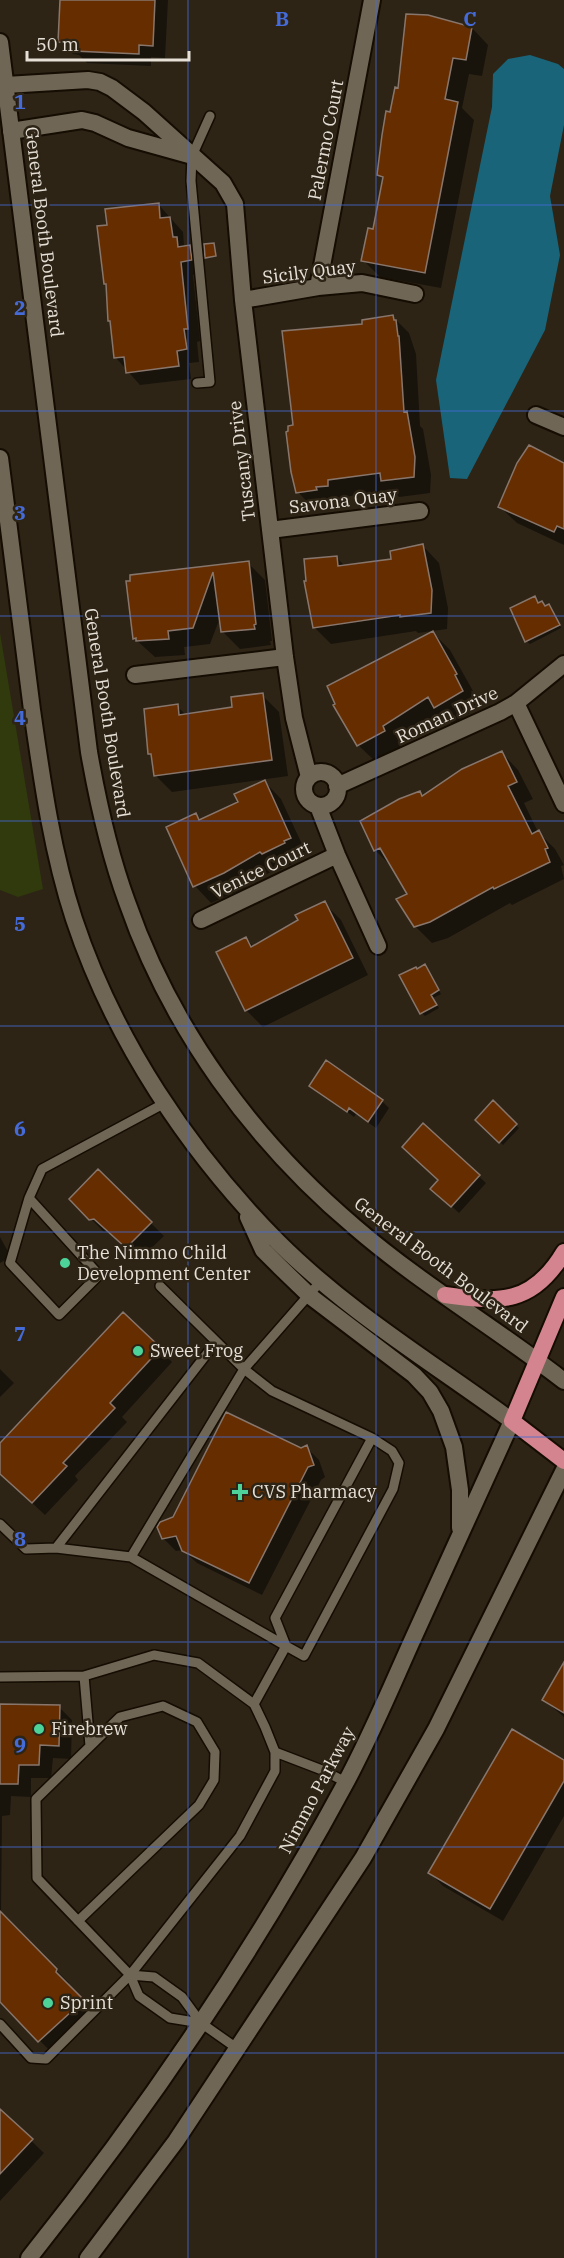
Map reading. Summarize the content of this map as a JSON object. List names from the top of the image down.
{
  "streets": {
    "highway": ["Nimmo Parkway"],
    "main road": [
      "Palermo Court",
      "General Booth Boulevard",
      "Sicily Quay",
      "Tuscany Drive",
      "Savona Quay",
      "Roman Drive",
      "Venice Court"
    ]
  },
  "crossings": [
    ["Palermo Court", "Sicily Quay"],
    ["General Booth Boulevard", "Tuscany Drive"],
    ["General Booth Boulevard", "Nimmo Parkway"],
    ["Sicily Quay", "Tuscany Drive"],
    ["Tuscany Drive", "Savona Quay"],
    ["Tuscany Drive", "Roman Drive"]
  ],
  "places": {
    "other": [
      "The Nimmo Child Development Center",
      "Sweet Frog",
      "Firebrew",
      "Sprint"
    ],
    "health": ["CVS Pharmacy"]
  },
  "scale_bar": "50 m",
  "grid": {
    "columns": ["B", "C"],
    "rows": [
      "1",
      "2",
      "3",
      "4",
      "5",
      "6",
      "7",
      "8",
      "9"
    ]
  }
}
